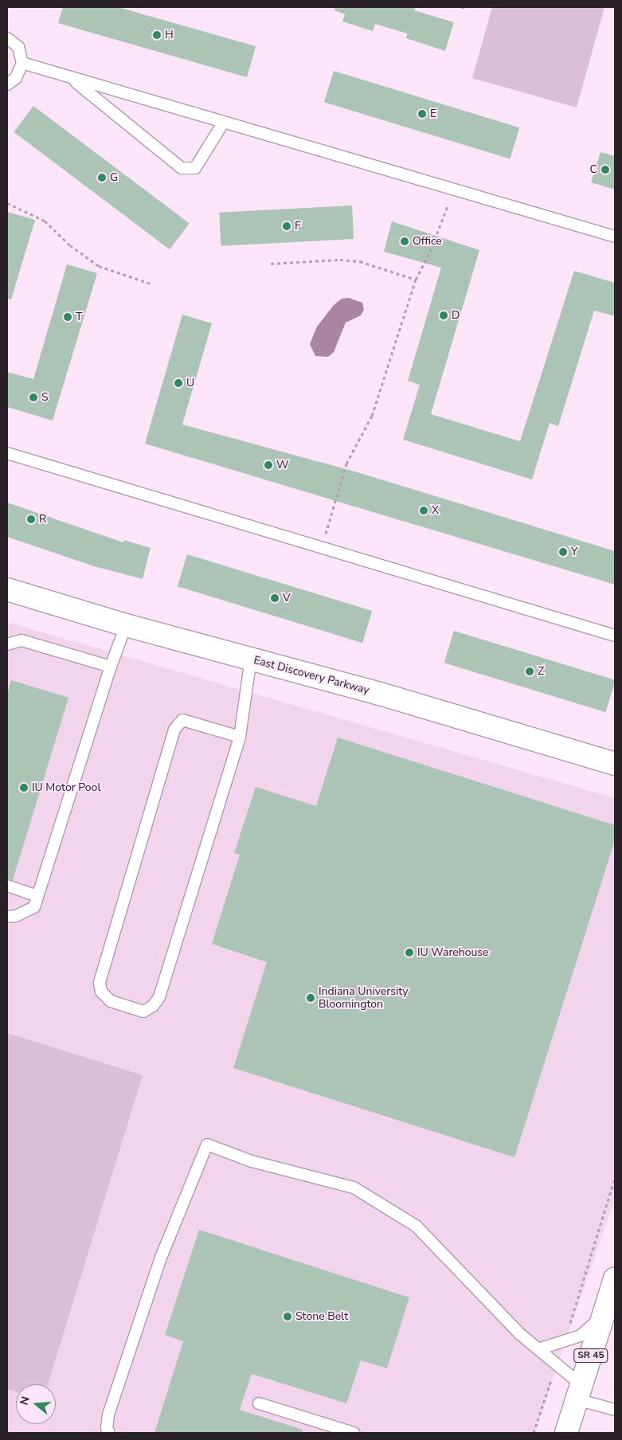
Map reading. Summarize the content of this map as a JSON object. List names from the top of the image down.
{
  "streets": {
    "street": ["East Discovery Parkway", "SR 45"]
  },
  "places": [
    "H",
    "E",
    "C",
    "G",
    "F",
    "Office",
    "D",
    "T",
    "U",
    "S",
    "W",
    "X",
    "R",
    "Y",
    "V",
    "Z",
    "IU Motor Pool",
    "IU Warehouse",
    "Indiana University Bloomington",
    "Stone Belt"
  ],
  "north": "left"
}
